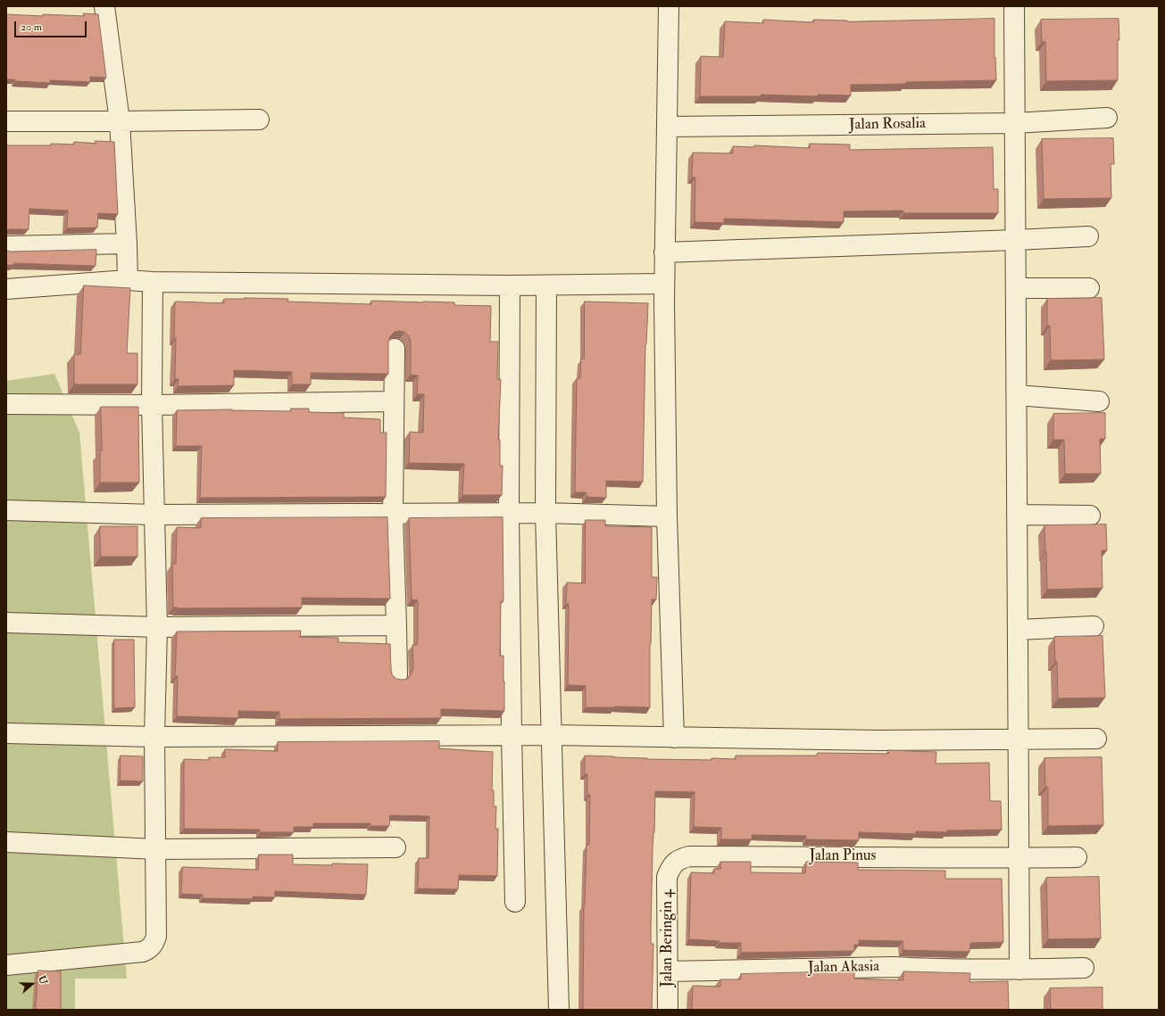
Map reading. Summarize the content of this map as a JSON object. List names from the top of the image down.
{
  "streets": {
    "street": [
      "Jalan Rosalia",
      "Jalan Pinus",
      "Jalan Beringin 4",
      "Jalan Akasia"
    ]
  },
  "crossings": [
    ["Jalan Pinus", "Jalan Beringin 4"],
    ["Jalan Beringin 4", "Jalan Akasia"]
  ],
  "scale_bar": "20 m",
  "north": "right"
}
